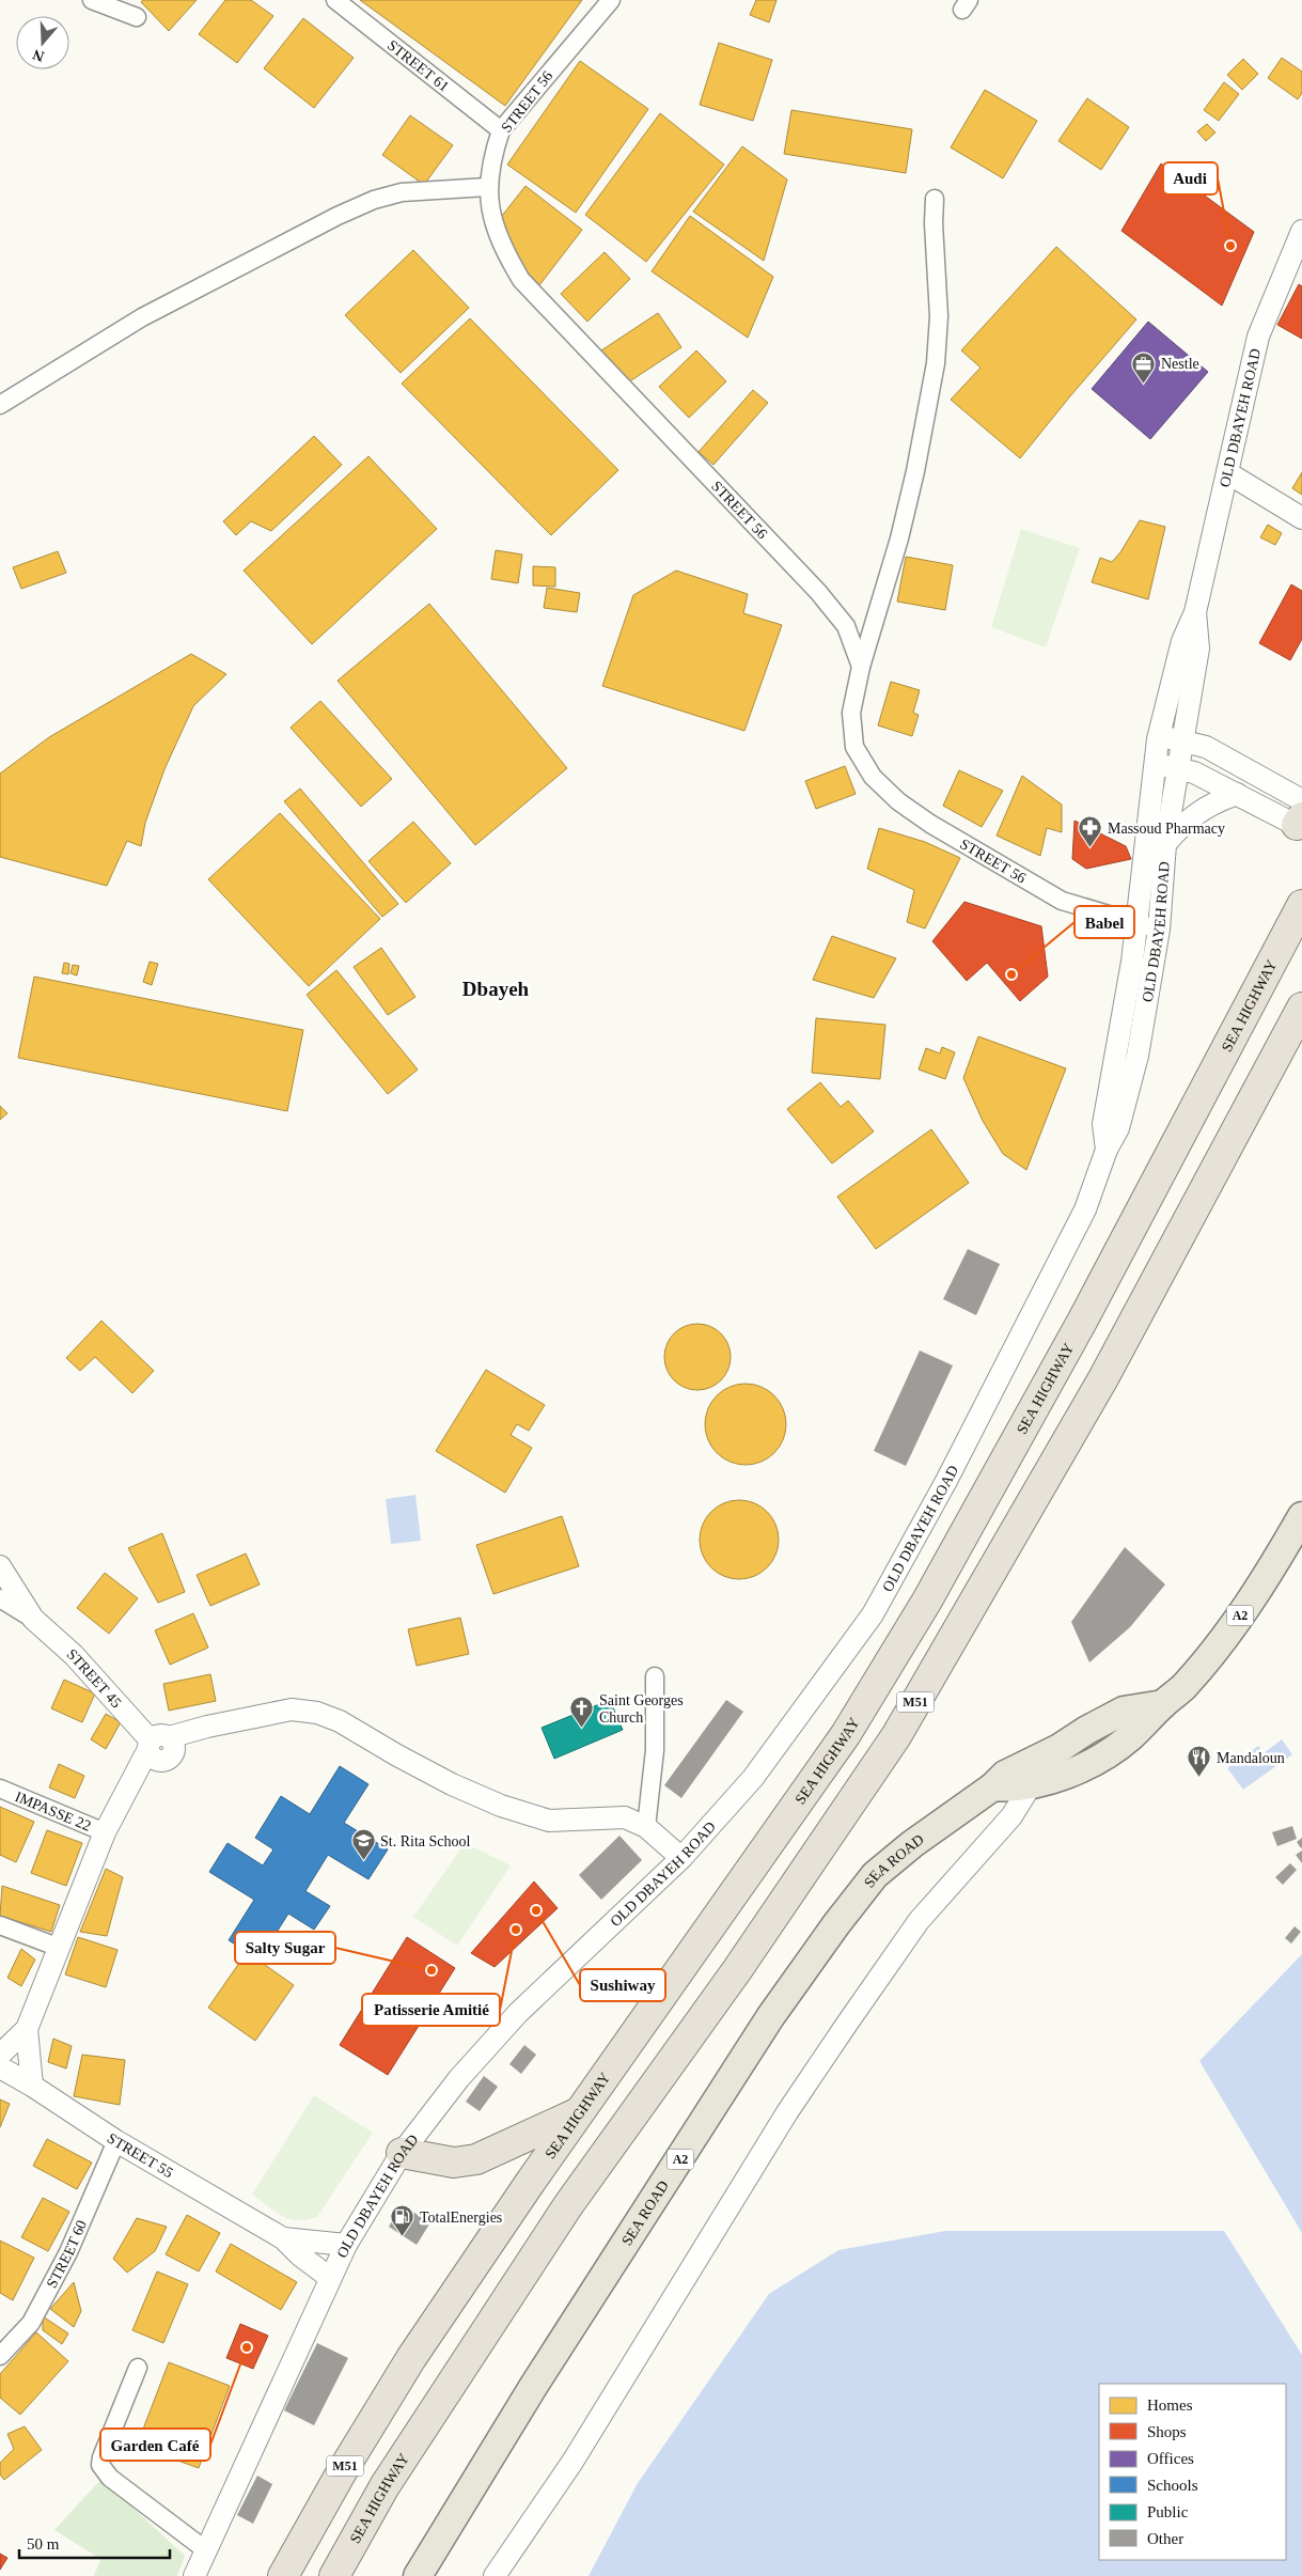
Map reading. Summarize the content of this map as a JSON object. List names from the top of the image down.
{
  "streets": {
    "highway": [
      "SEA HIGHWAY",
      "A2",
      "M51",
      "SEA ROAD"
    ],
    "street": [
      "STREET 61",
      "STREET 56",
      "OLD DBAYEH ROAD",
      "STREET 45",
      "IMPASSE 22",
      "STREET 55",
      "STREET 60"
    ]
  },
  "crossings": [
    ["STREET 61", "STREET 56"],
    ["STREET 56", "OLD DBAYEH ROAD"],
    ["OLD DBAYEH ROAD", "STREET 55"],
    ["STREET 55", "STREET 60"]
  ],
  "districts": ["Dbayeh"],
  "places": {
    "other": [
      "Audi",
      "Babel",
      "Sushiway",
      "Patisserie Amitié",
      "Salty Sugar",
      "Garden Café"
    ],
    "office": ["Nestle"],
    "pharmacy": ["Massoud Pharmacy"],
    "church": ["Saint Georges Church"],
    "restaurant": ["Mandaloun"],
    "school or university": ["St. Rita School"],
    "fuel station": ["TotalEnergies"]
  },
  "legend": [
    "Homes",
    "Shops",
    "Offices",
    "Schools",
    "Public",
    "Other"
  ],
  "scale_bar": "50 m",
  "north": "bottom"
}
